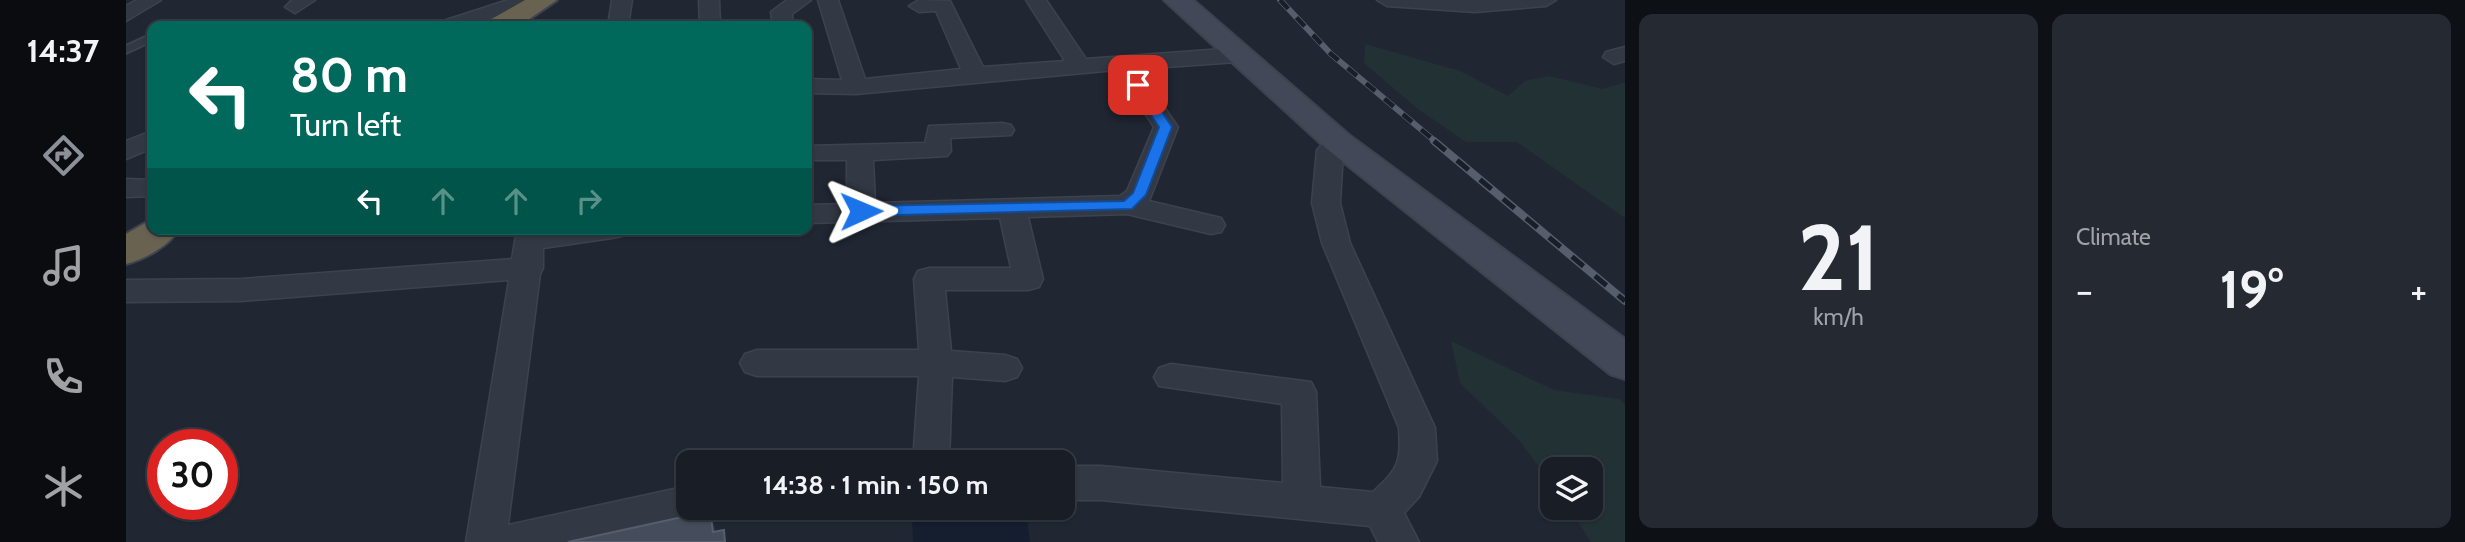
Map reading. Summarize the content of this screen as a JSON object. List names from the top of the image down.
{
  "page": {
    "tabs": "14:37",
    "tile": [
      ["21", "km/h"],
      "Climate"
    ],
    "turn": ["80 m", "Turn left"],
    "heat": ["−", "19°", "+"],
    "limit": "30",
    "trip": "14:38 · 1 min · 150 m"
  }
}
